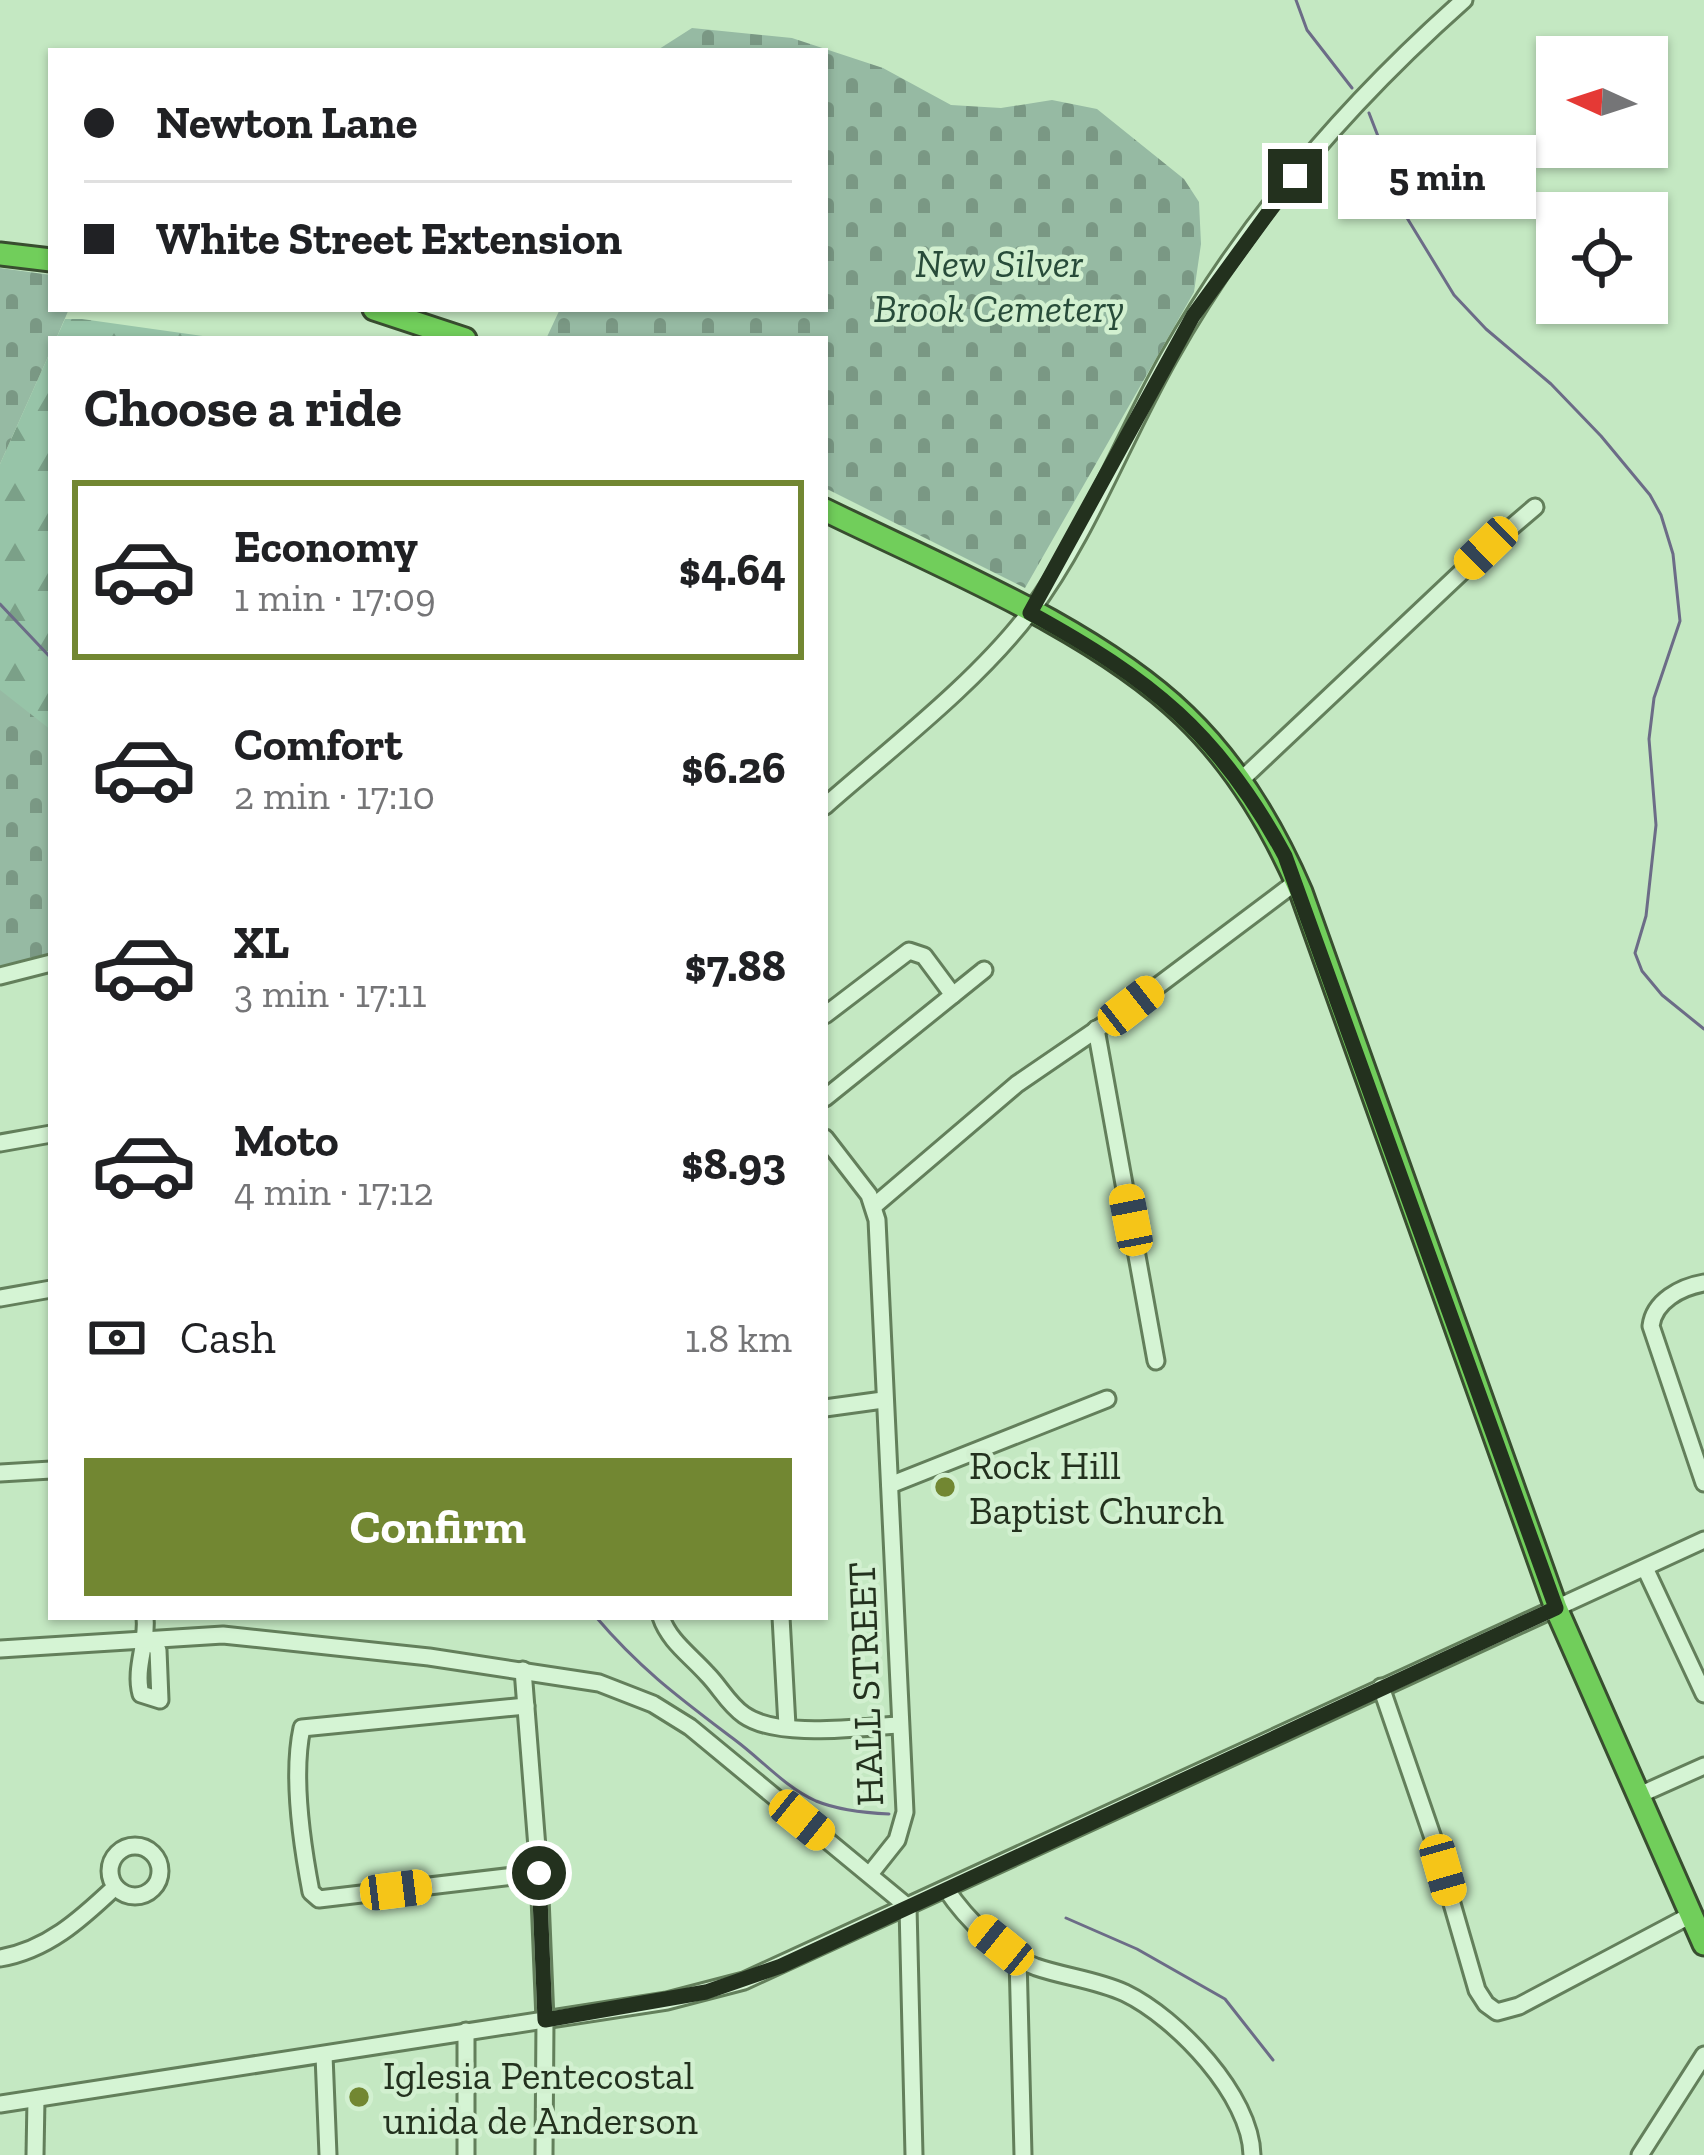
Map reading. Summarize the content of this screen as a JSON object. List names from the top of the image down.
{
  "streets": {
    "street": ["HALL STREET"]
  },
  "parks": ["New Silver Brook Cemetery"],
  "places": ["Rock Hill Baptist Church", "Iglesia Pentecostal unida de Anderson"],
  "north": "left",
  "page": {
    "banner": ["Newton Lane", "White Street Extension"],
    "bubble": "5 min",
    "heading": "Choose a ride",
    "list": [
      {
        "name": "Economy",
        "note": "1 min · 17:09",
        "value": "$4.64"
      },
      {
        "name": "Comfort",
        "note": "2 min · 17:10",
        "value": "$6.26"
      },
      {
        "name": "XL",
        "note": "3 min · 17:11",
        "value": "$7.88"
      },
      {
        "name": "Moto",
        "note": "4 min · 17:12",
        "value": "$8.93"
      }
    ],
    "pay": ["Cash", "1.8 km"],
    "buttons": "Confirm"
  }
}
